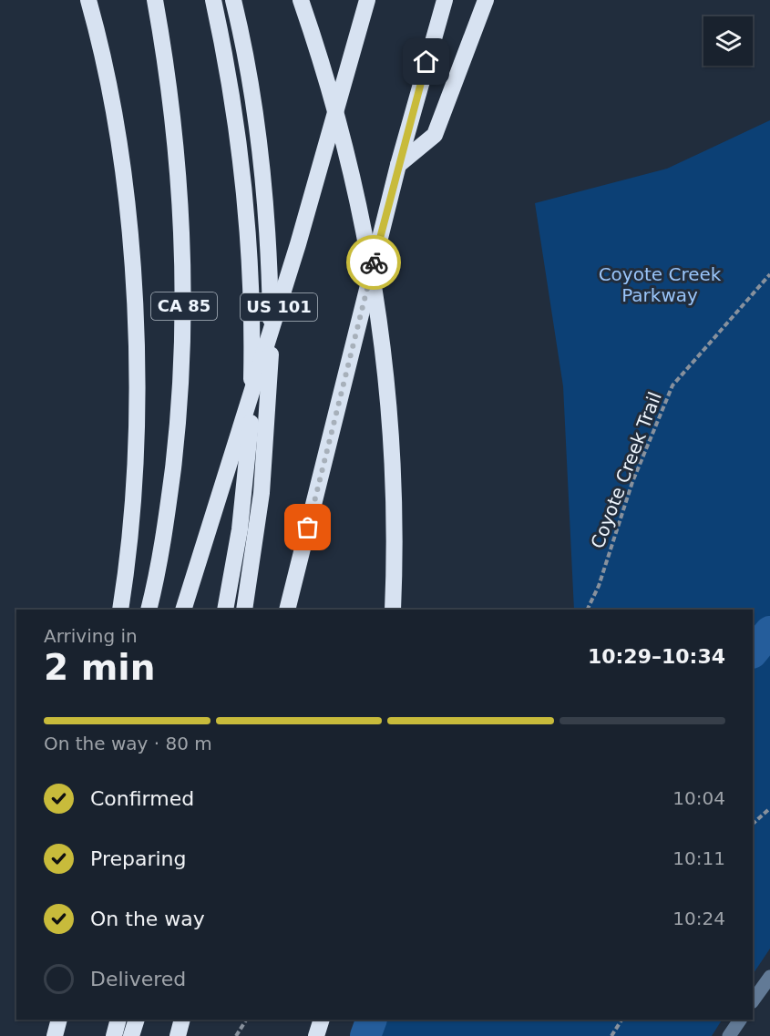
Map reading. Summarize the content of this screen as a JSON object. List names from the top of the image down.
{
  "streets": {
    "highway": ["CA 85", "US 101"],
    "path": ["Coyote Creek Trail"]
  },
  "parks": ["Coyote Creek Parkway"],
  "page": {
    "heading": ["2 min", "Arriving in", "10:29–10:34"],
    "bar": "On the way · 80 m",
    "list": [
      ["Confirmed", "10:04"],
      ["Preparing", "10:11"],
      ["On the way", "10:24"],
      "Delivered"
    ]
  }
}
